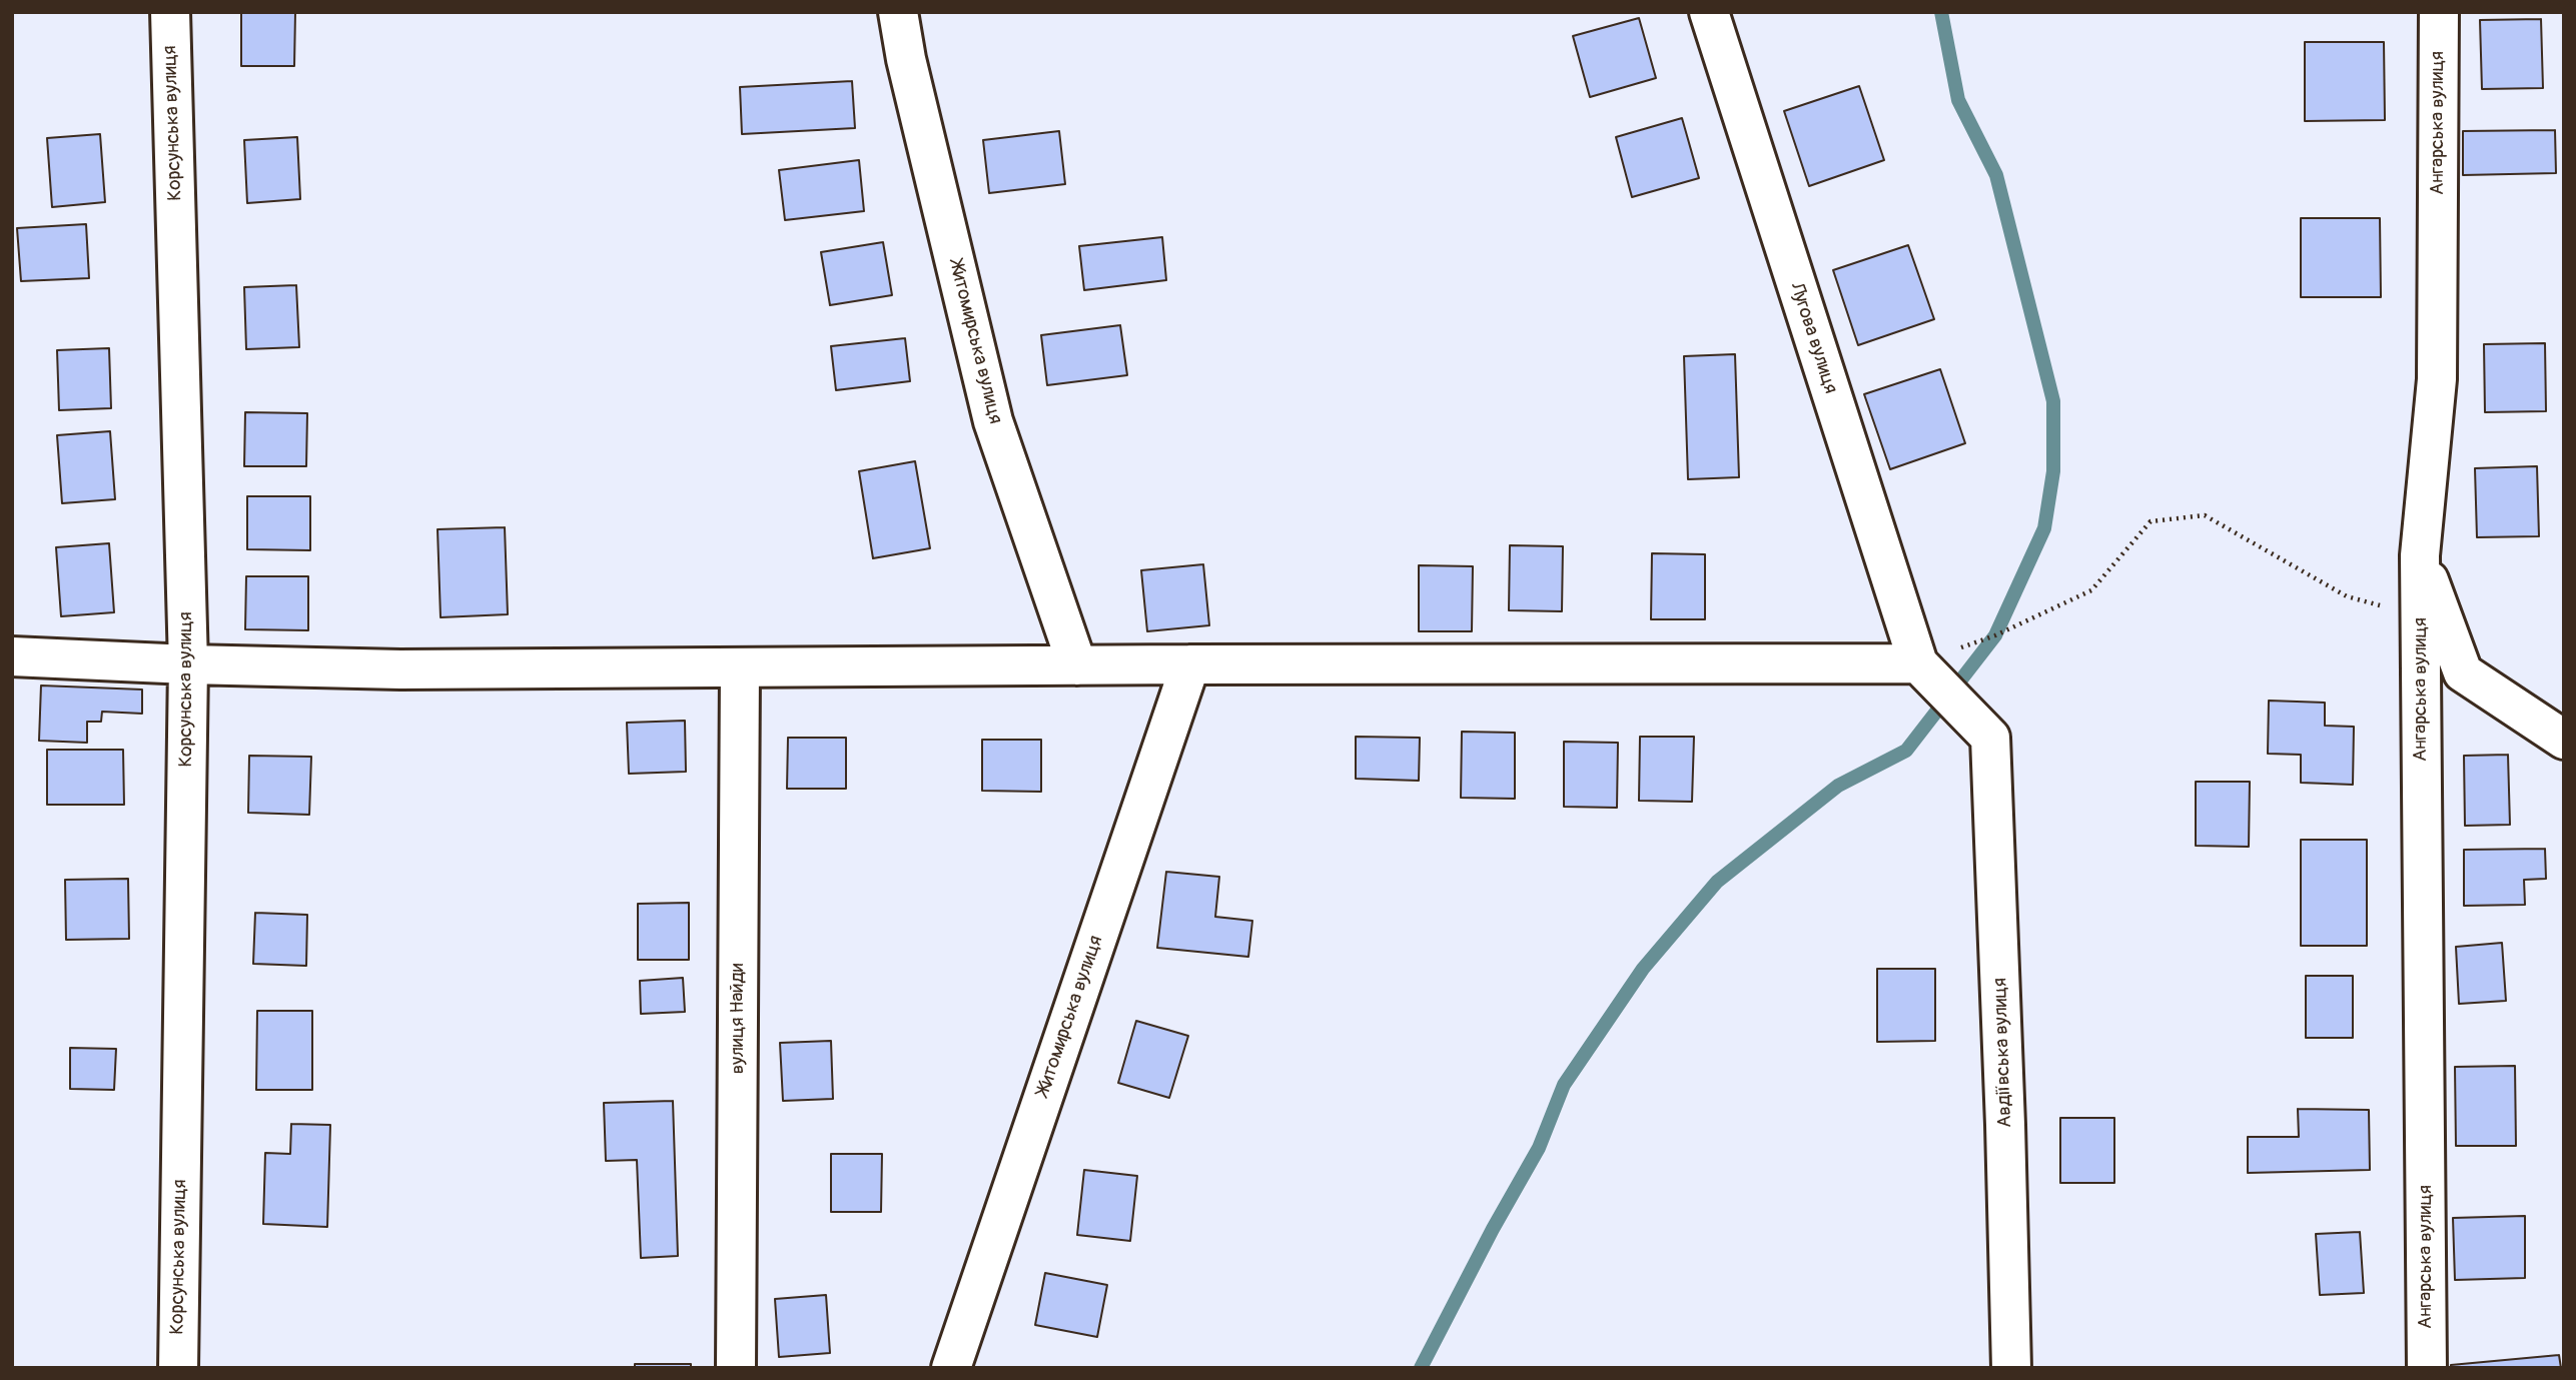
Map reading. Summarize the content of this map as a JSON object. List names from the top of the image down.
{
  "streets": {
    "street": [
      "Корсунська вулиця",
      "Ангарська вулиця",
      "Лугова вулиця",
      "Житомирська вулиця",
      "вулиця Найди",
      "Авдіївська вулиця"
    ]
  },
  "crossings": [
    ["Лугова вулиця", "Авдіївська вулиця"]
  ]
}
